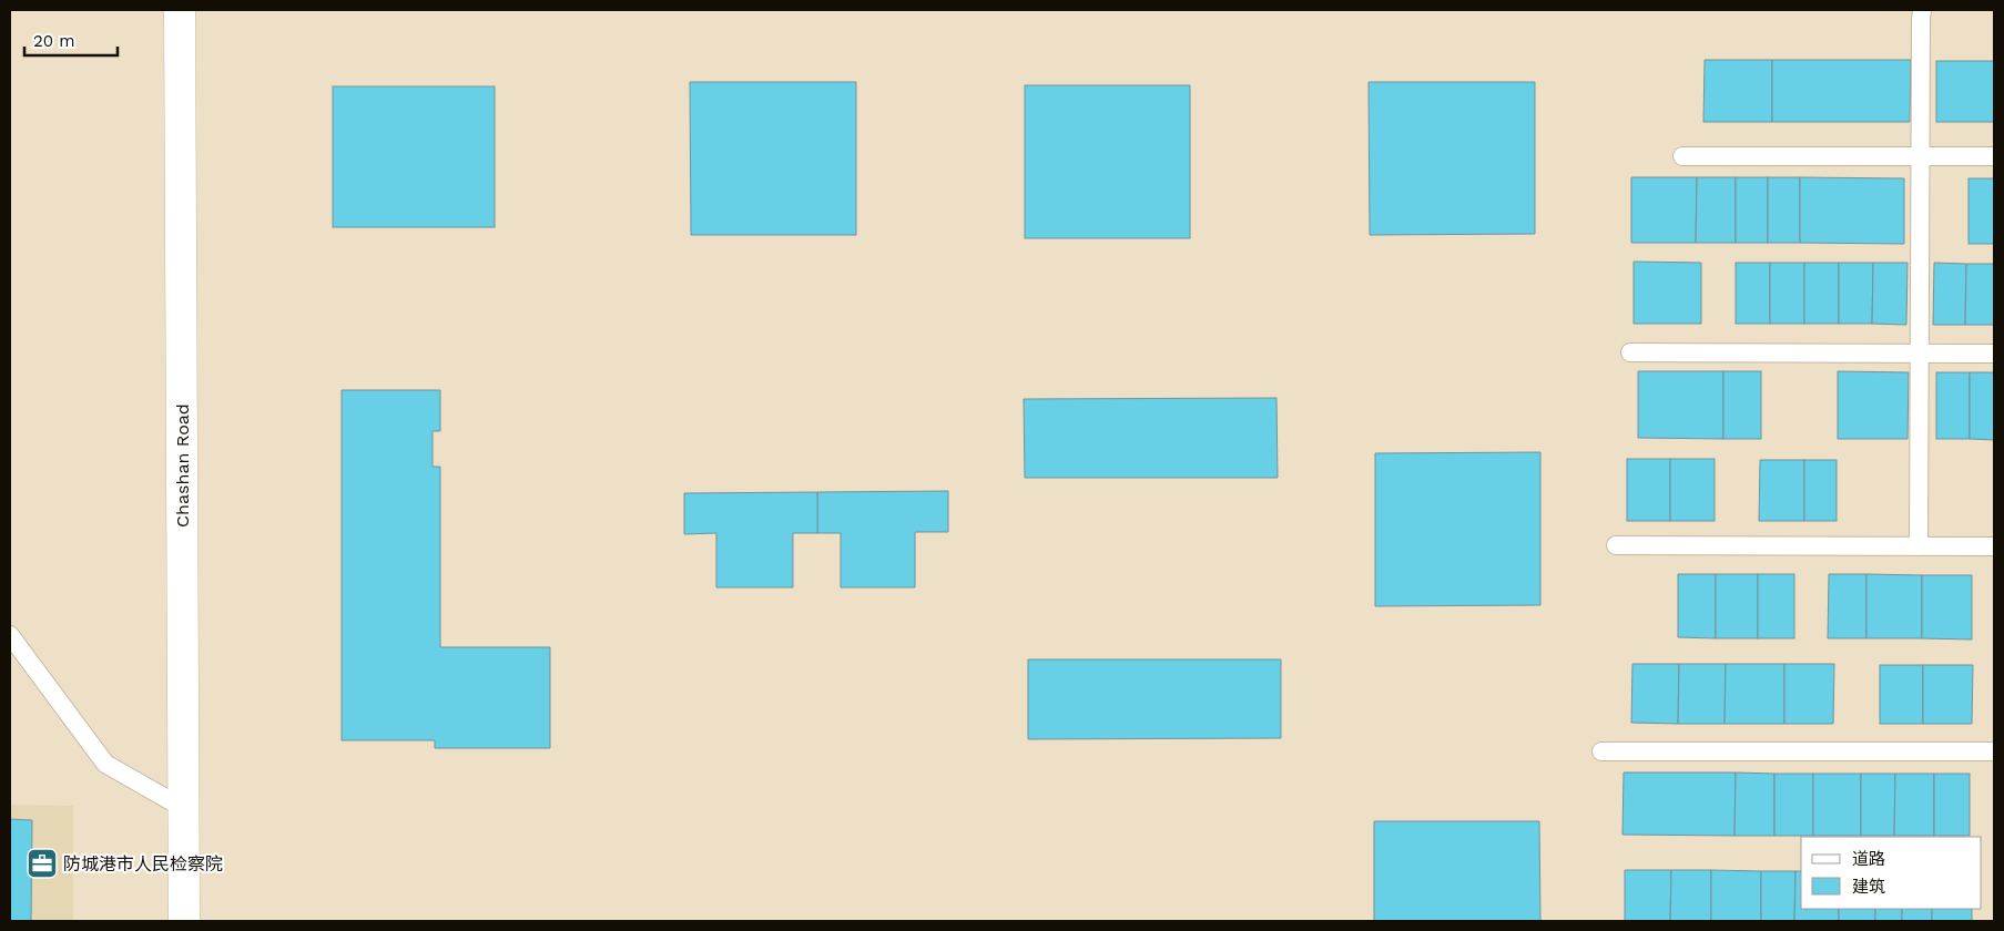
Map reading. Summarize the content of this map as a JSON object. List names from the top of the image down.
{
  "streets": {
    "main road": ["Chashan Road"]
  },
  "places": {
    "office": ["防城港市人民检察院"]
  },
  "legend": ["道路", "建筑"],
  "scale_bar": "20 m"
}
